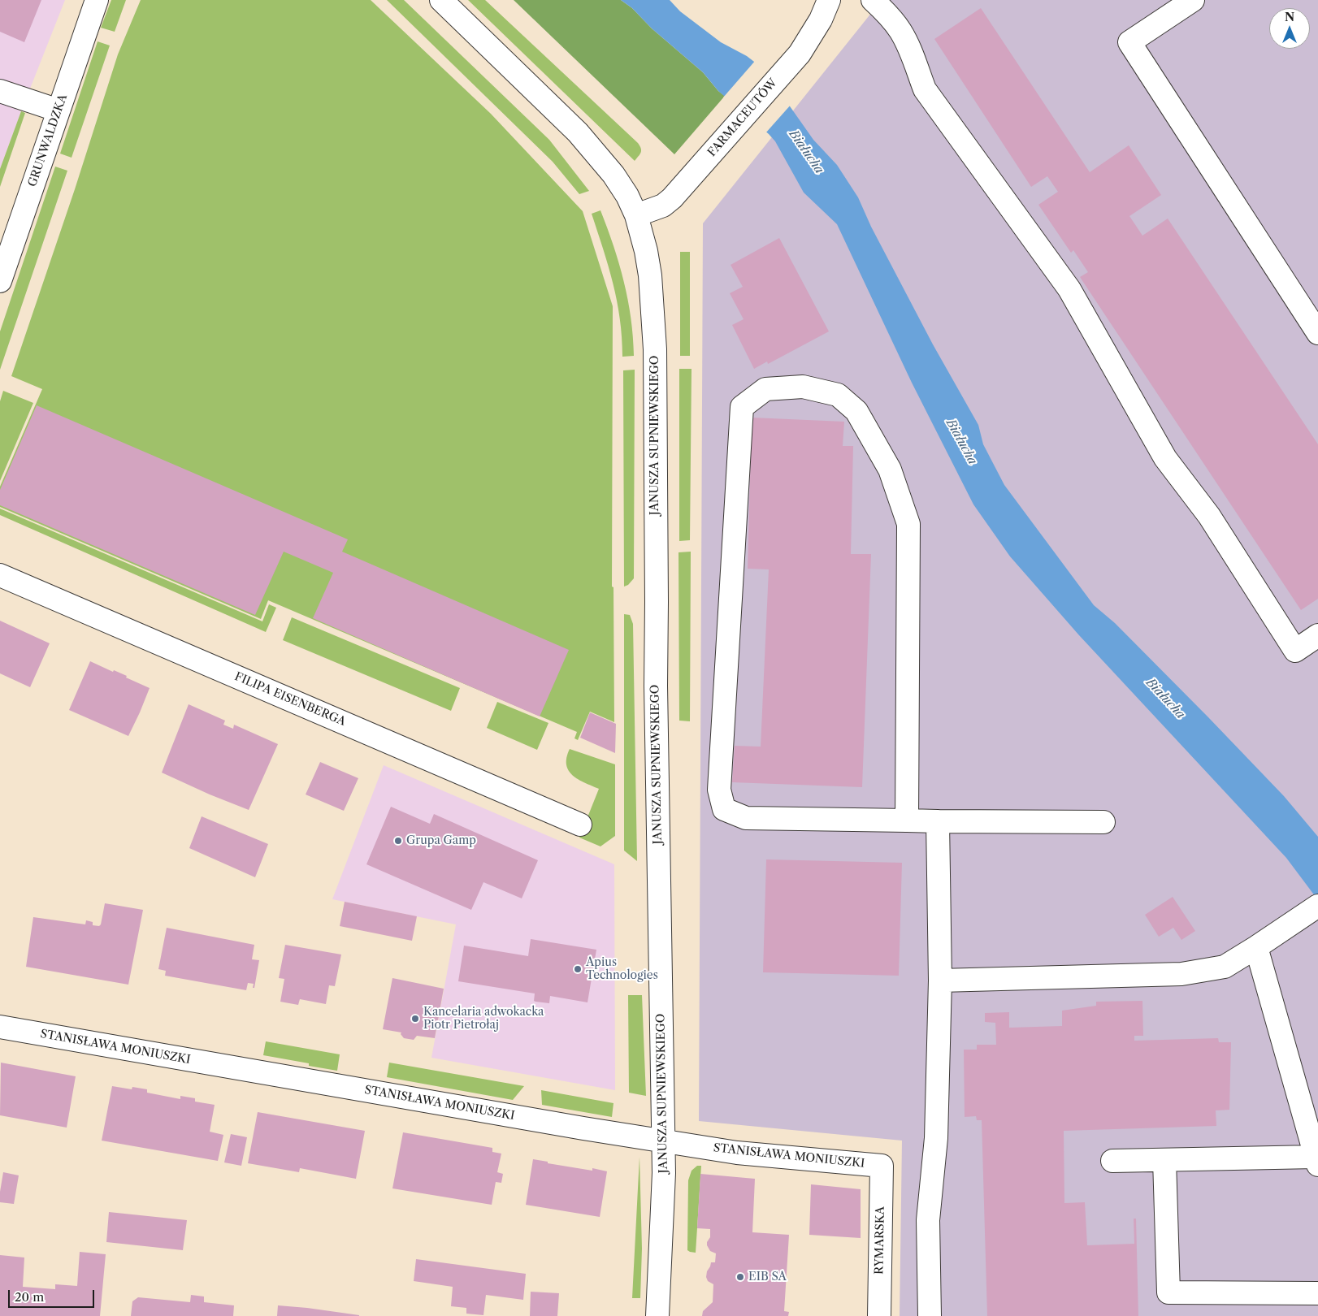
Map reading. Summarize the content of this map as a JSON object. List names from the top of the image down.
{
  "streets": {
    "street": [
      "FARMACEUTÓW",
      "GRUNWALDZKA",
      "JANUSZA SUPNIEWSKIEGO",
      "FILIPA EISENBERGA",
      "STANISŁAWA MONIUSZKI",
      "RYMARSKA"
    ]
  },
  "crossings": [
    ["FARMACEUTÓW", "JANUSZA SUPNIEWSKIEGO"],
    ["JANUSZA SUPNIEWSKIEGO", "STANISŁAWA MONIUSZKI"],
    ["STANISŁAWA MONIUSZKI", "RYMARSKA"]
  ],
  "water": ["Białucha"],
  "places": [
    "Grupa Gamp",
    "Apius Technologies",
    "Kancelaria adwokacka Piotr Pietrołaj",
    "EIB SA"
  ],
  "scale_bar": "20 m",
  "north": "top"
}
